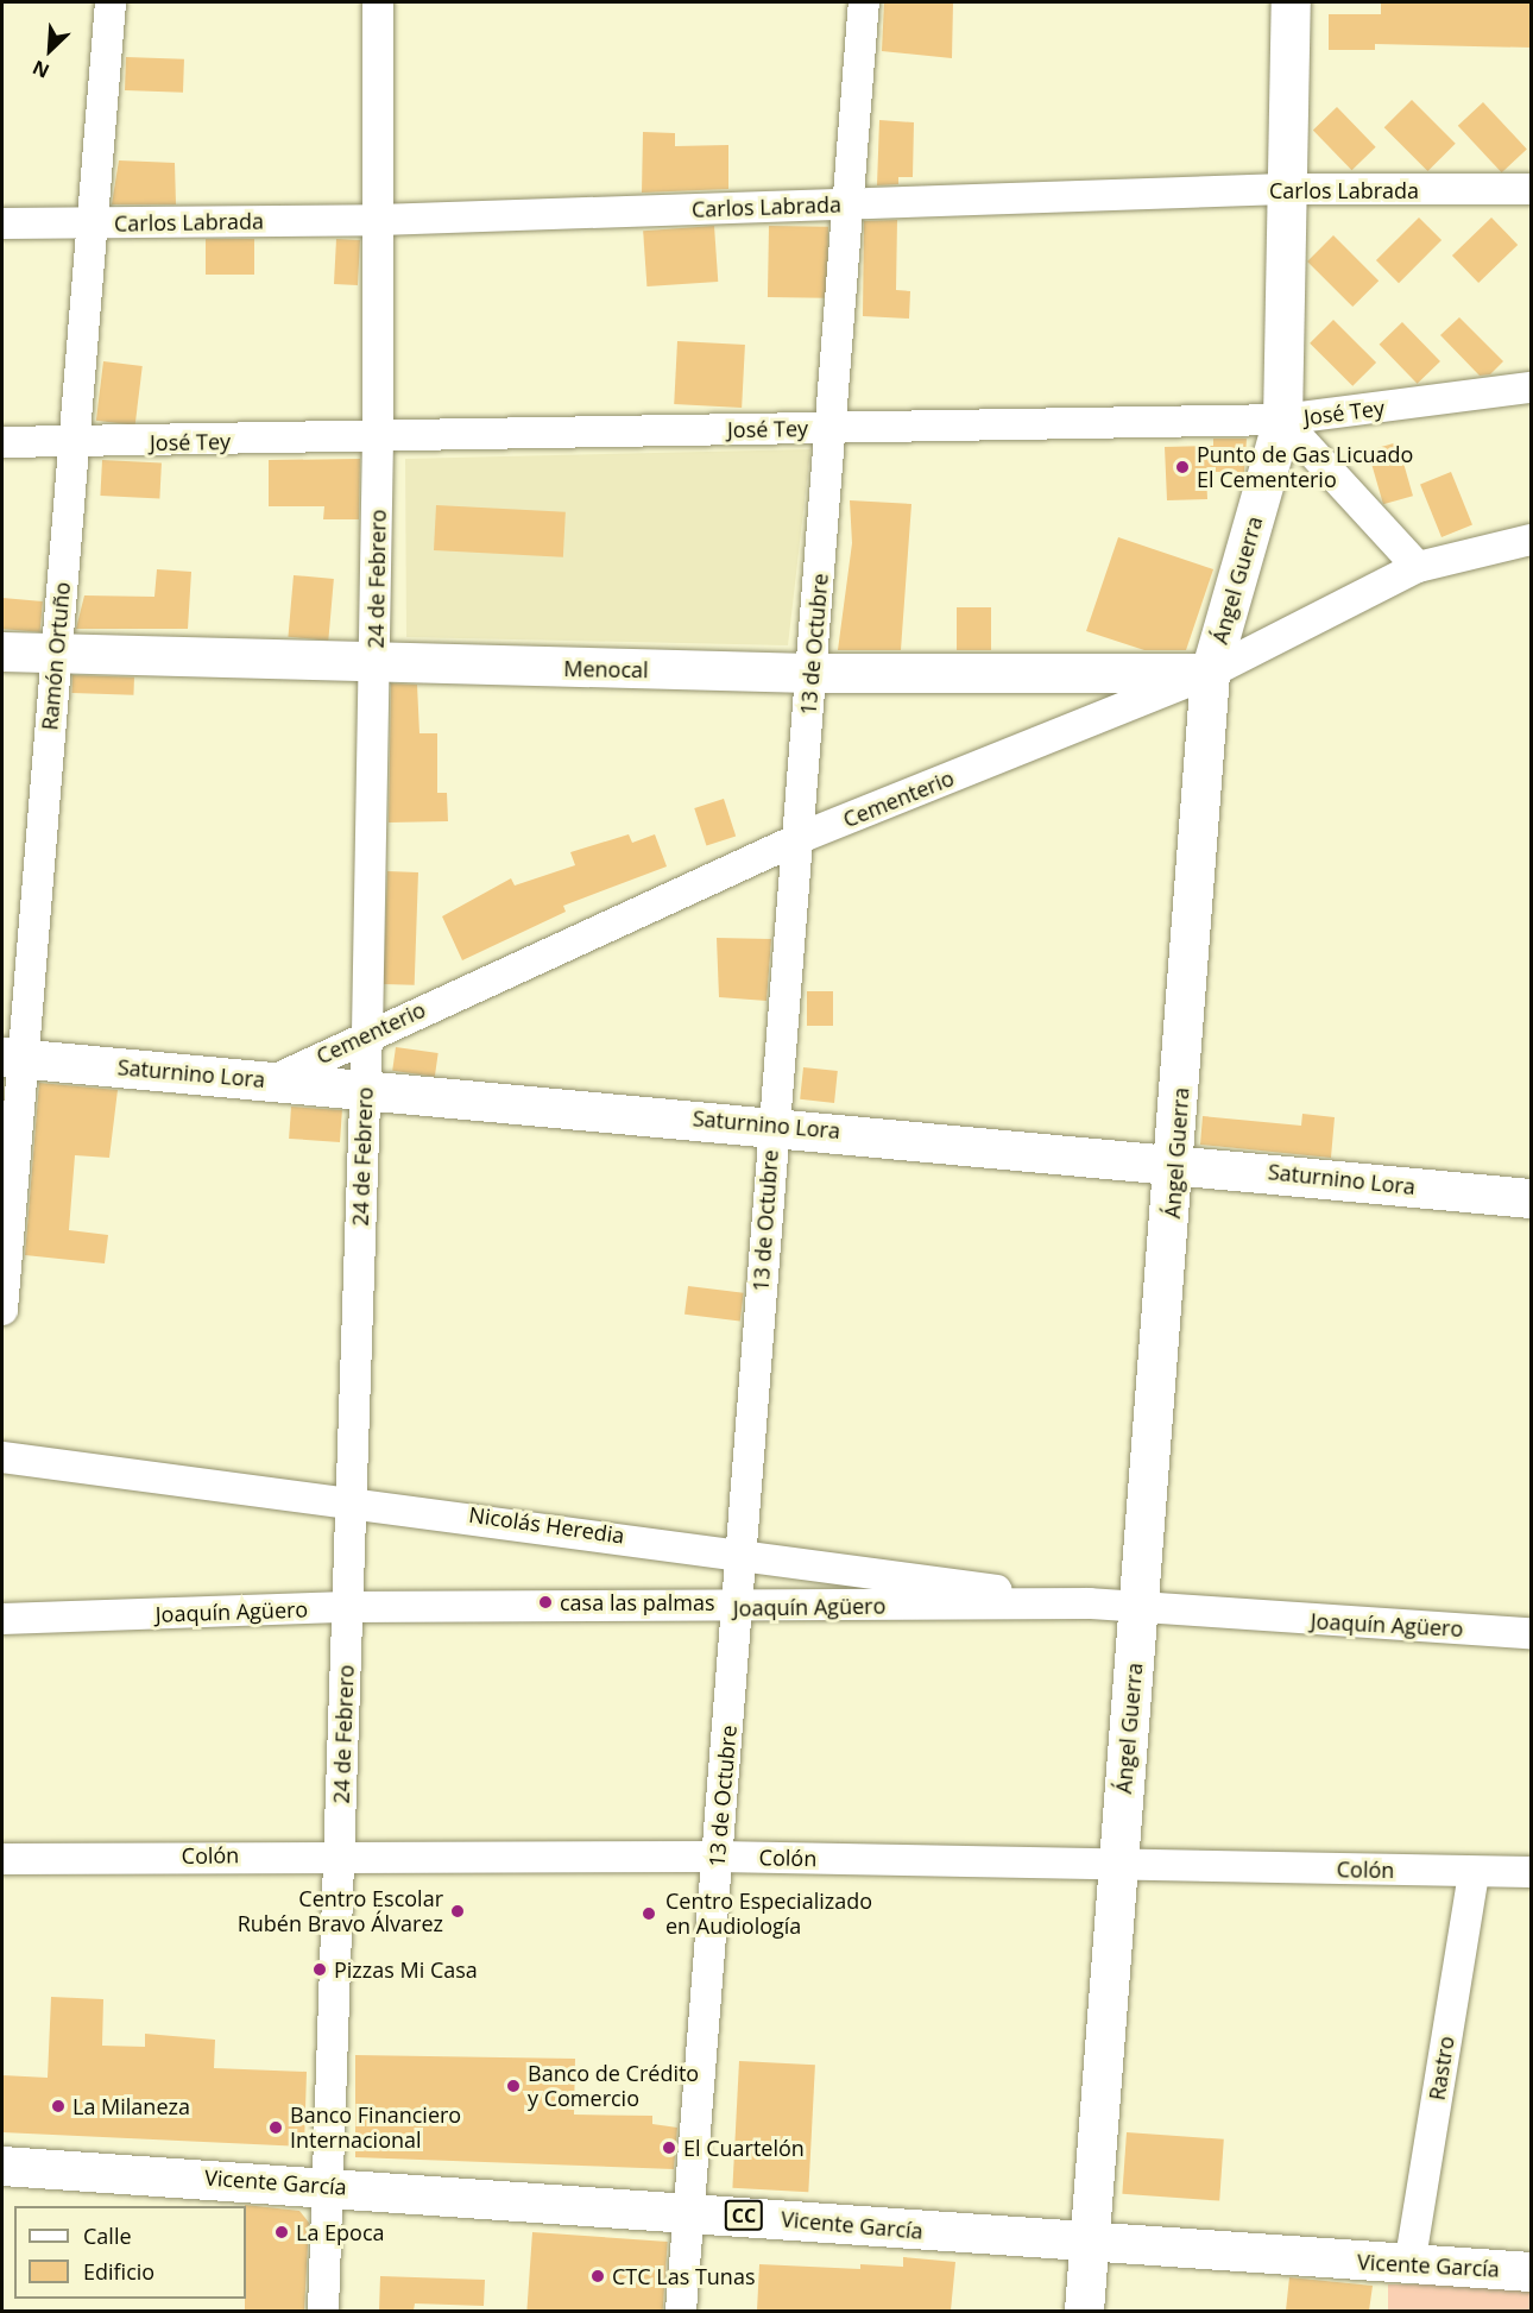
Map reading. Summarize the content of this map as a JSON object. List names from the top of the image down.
{
  "streets": {
    "street": [
      "Carlos Labrada",
      "José Tey",
      "24 de Febrero",
      "Ángel Guerra",
      "13 de Octubre",
      "Ramón Ortuño",
      "Menocal",
      "Cementerio",
      "Saturnino Lora",
      "Nicolás Heredia",
      "Joaquín Agüero",
      "Colón",
      "Rastro",
      "Vicente García",
      "CC"
    ]
  },
  "crossings": [
    ["Carlos Labrada", "24 de Febrero"],
    ["Carlos Labrada", "Ángel Guerra"],
    ["Carlos Labrada", "13 de Octubre"],
    ["Carlos Labrada", "Ramón Ortuño"],
    ["José Tey", "24 de Febrero"],
    ["José Tey", "Ángel Guerra"],
    ["José Tey", "13 de Octubre"],
    ["José Tey", "Ramón Ortuño"],
    ["24 de Febrero", "Menocal"],
    ["24 de Febrero", "Cementerio"],
    ["24 de Febrero", "Saturnino Lora"],
    ["24 de Febrero", "Nicolás Heredia"],
    ["24 de Febrero", "Joaquín Agüero"],
    ["24 de Febrero", "Colón"],
    ["24 de Febrero", "Vicente García"],
    ["Ángel Guerra", "Menocal"],
    ["Ángel Guerra", "Cementerio"],
    ["Ángel Guerra", "Saturnino Lora"],
    ["Ángel Guerra", "Joaquín Agüero"],
    ["Ángel Guerra", "Colón"],
    ["Ángel Guerra", "Vicente García"],
    ["13 de Octubre", "Menocal"],
    ["13 de Octubre", "Cementerio"],
    ["13 de Octubre", "Saturnino Lora"],
    ["13 de Octubre", "Nicolás Heredia"],
    ["13 de Octubre", "Joaquín Agüero"],
    ["13 de Octubre", "Colón"],
    ["13 de Octubre", "Vicente García"],
    ["Ramón Ortuño", "Menocal"],
    ["Ramón Ortuño", "Saturnino Lora"],
    ["Menocal", "Cementerio"],
    ["Cementerio", "Saturnino Lora"],
    ["Nicolás Heredia", "Joaquín Agüero"],
    ["Colón", "Rastro"],
    ["Rastro", "Vicente García"]
  ],
  "places": [
    "Punto de Gas Licuado El Cementerio",
    "casa las palmas",
    "Centro Escolar Rubén Bravo Álvarez",
    "Centro Especializado en Audiología",
    "Pizzas Mi Casa",
    "Banco de Crédito y Comercio",
    "La Milaneza",
    "Banco Financiero Internacional",
    "El Cuartelón",
    "La Epoca",
    "CTC Las Tunas"
  ],
  "legend": ["Calle", "Edificio"],
  "north": "bottom left"
}
